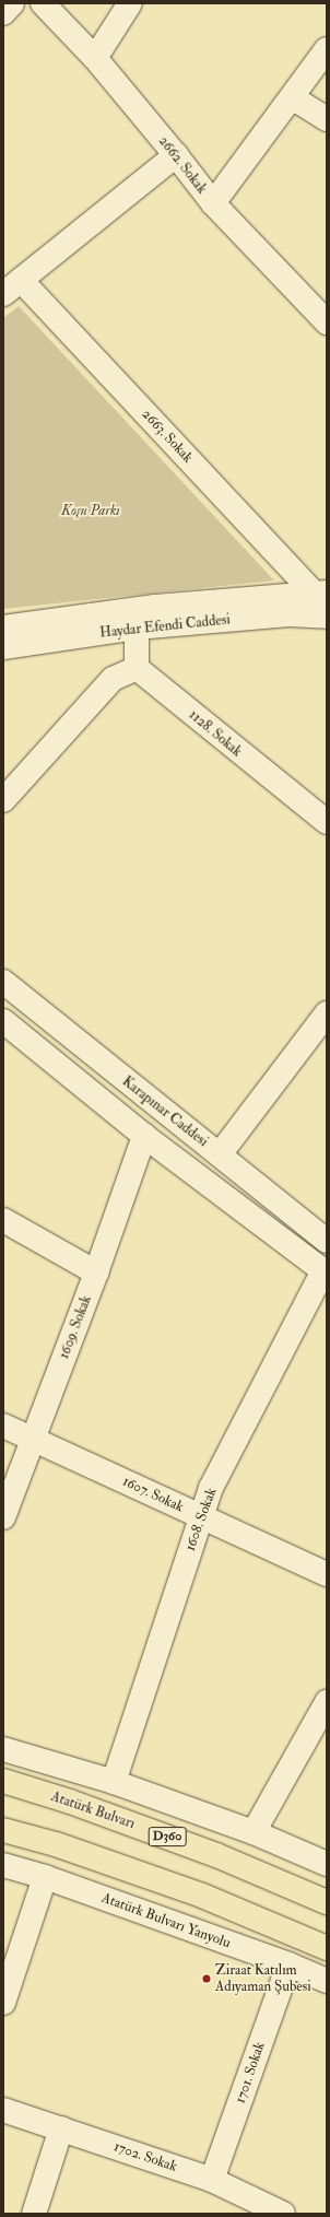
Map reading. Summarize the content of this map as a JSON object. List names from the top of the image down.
{
  "streets": {
    "highway": ["Atatürk Bulvarı", "D360"],
    "street": [
      "2662. Sokak",
      "2663. Sokak",
      "Haydar Efendi Caddesi",
      "1128. Sokak",
      "Karapınar Caddesi",
      "1609. Sokak",
      "1607. Sokak",
      "1608. Sokak",
      "Atatürk Bulvarı Yanyolu",
      "1701. Sokak",
      "1702. Sokak"
    ]
  },
  "crossings": [
    ["2663. Sokak", "Haydar Efendi Caddesi"],
    ["1609. Sokak", "1607. Sokak"],
    ["1607. Sokak", "1608. Sokak"],
    ["Atatürk Bulvarı Yanyolu", "1701. Sokak"],
    ["1701. Sokak", "1702. Sokak"]
  ],
  "parks": ["Koşu Parkı"],
  "places": ["Ziraat Katılım Adıyaman Şubesi"]
}
